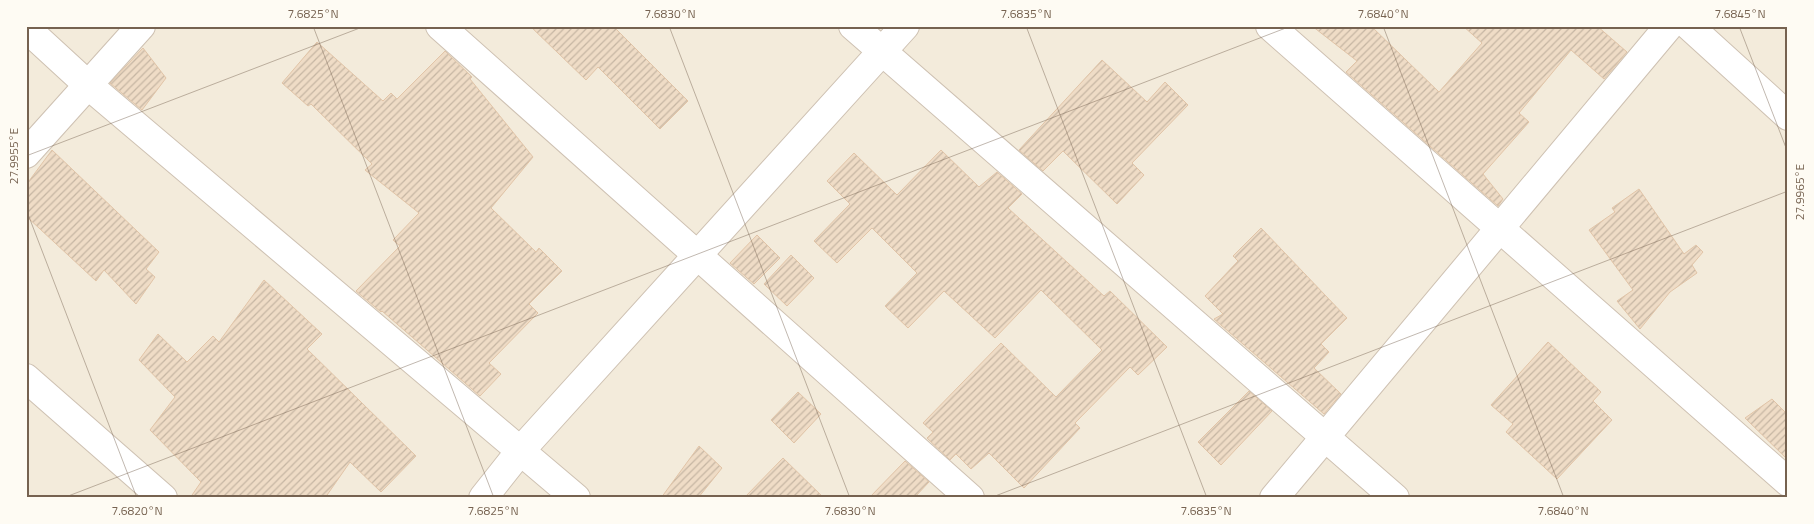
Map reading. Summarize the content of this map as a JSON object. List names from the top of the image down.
{
  "coordinates": [
    "7.6825°N",
    "7.6830°N",
    "7.6835°N",
    "7.6840°N",
    "7.6845°N",
    "27.9955°E",
    "27.9965°E",
    "7.6820°N"
  ]
}
